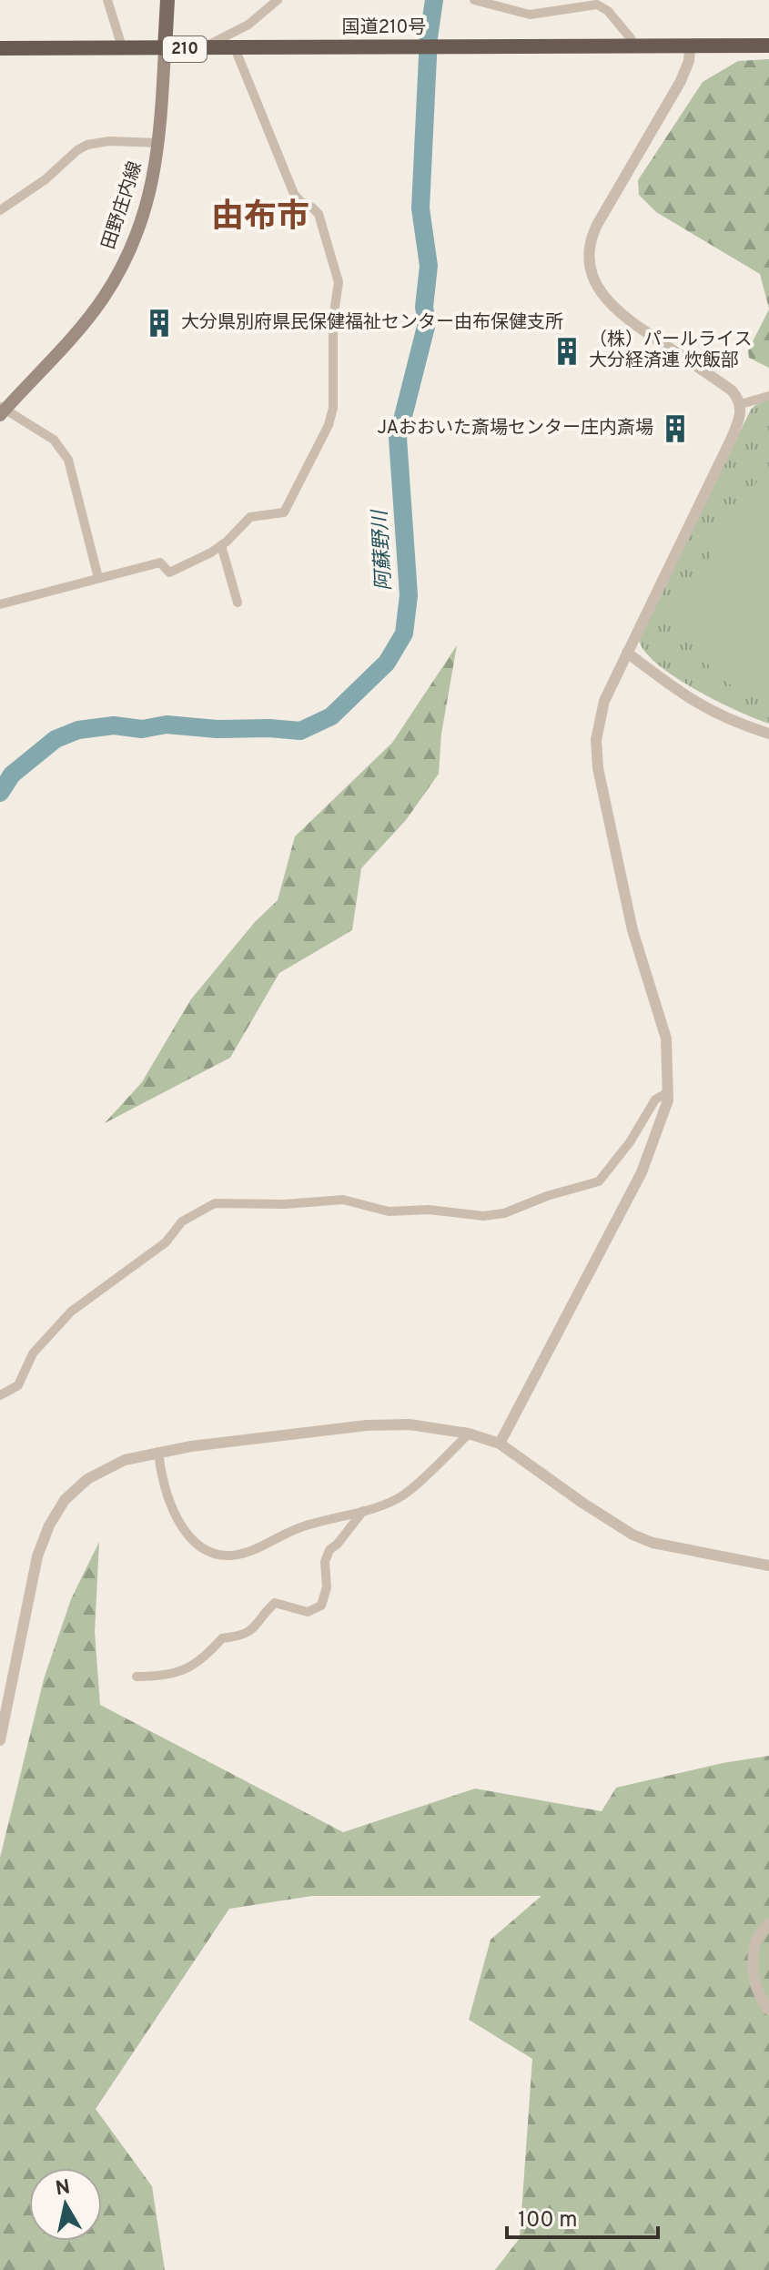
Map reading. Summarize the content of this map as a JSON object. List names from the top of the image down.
{
  "streets": {
    "highway": ["国道210号", "210"],
    "main road": ["田野庄内線"]
  },
  "crossings": [
    ["国道210号", "田野庄内線"]
  ],
  "districts": ["由布市"],
  "water": ["阿蘇野川"],
  "places": {
    "building": ["大分県別府県民保健福祉センター由布保健支所", "（株）パールライス 大分経済連 炊飯部", "JAおおいた斎場センター庄内斎場"]
  },
  "scale_bar": "100 m",
  "north": "top"
}
